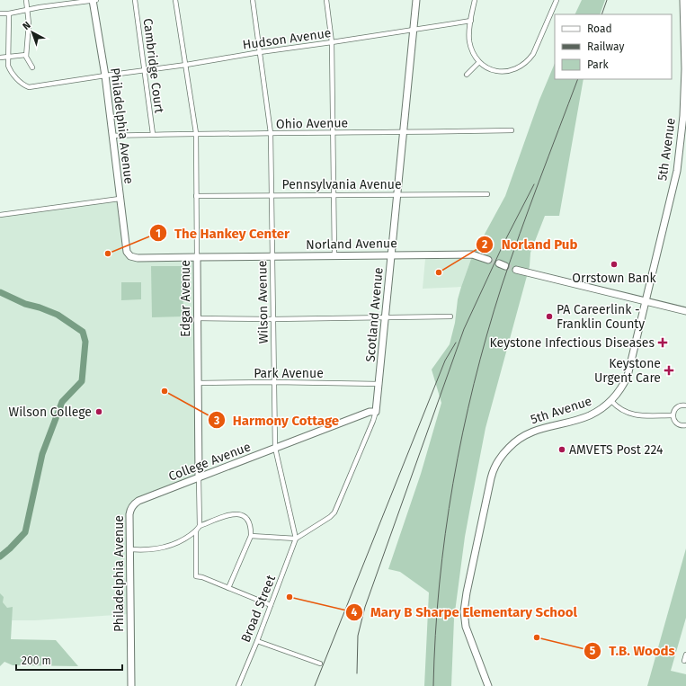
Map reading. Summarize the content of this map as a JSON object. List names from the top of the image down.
{
  "streets": {
    "street": [
      "Hudson Avenue",
      "Cambridge Court",
      "Ohio Avenue",
      "Philadelphia Avenue",
      "5th Avenue",
      "Pennsylvania Avenue",
      "Norland Avenue",
      "Edgar Avenue",
      "Wilson Avenue",
      "Scotland Avenue",
      "Park Avenue",
      "College Avenue",
      "Broad Street"
    ]
  },
  "crossings": [
    ["Hudson Avenue", "Cambridge Court"],
    ["Hudson Avenue", "Philadelphia Avenue"],
    ["Hudson Avenue", "Edgar Avenue"],
    ["Hudson Avenue", "Wilson Avenue"],
    ["Hudson Avenue", "Scotland Avenue"],
    ["Cambridge Court", "Ohio Avenue"],
    ["Ohio Avenue", "Philadelphia Avenue"],
    ["Ohio Avenue", "Edgar Avenue"],
    ["Ohio Avenue", "Wilson Avenue"],
    ["Ohio Avenue", "Scotland Avenue"],
    ["Philadelphia Avenue", "Norland Avenue"],
    ["Philadelphia Avenue", "College Avenue"],
    ["Pennsylvania Avenue", "Edgar Avenue"],
    ["Pennsylvania Avenue", "Wilson Avenue"],
    ["Pennsylvania Avenue", "Scotland Avenue"],
    ["Norland Avenue", "Edgar Avenue"],
    ["Norland Avenue", "Wilson Avenue"],
    ["Norland Avenue", "Scotland Avenue"],
    ["Edgar Avenue", "Park Avenue"],
    ["Edgar Avenue", "College Avenue"],
    ["Wilson Avenue", "Scotland Avenue"],
    ["Wilson Avenue", "Park Avenue"],
    ["Wilson Avenue", "College Avenue"],
    ["Wilson Avenue", "Broad Street"],
    ["Scotland Avenue", "Park Avenue"],
    ["Scotland Avenue", "College Avenue"],
    ["Scotland Avenue", "Broad Street"]
  ],
  "places": {
    "other": [
      "The Hankey Center",
      "Orrstown Bank",
      "Norland Pub",
      "PA Careerlink - Franklin County",
      "Harmony Cottage",
      "Wilson College",
      "AMVETS Post 224",
      "Mary B Sharpe Elementary School",
      "T.B. Woods"
    ],
    "health": ["Keystone Infectious Diseases", "Keystone Urgent Care"]
  },
  "legend": ["Road", "Railway", "Park"],
  "scale_bar": "200 m",
  "north": "top left"
}
